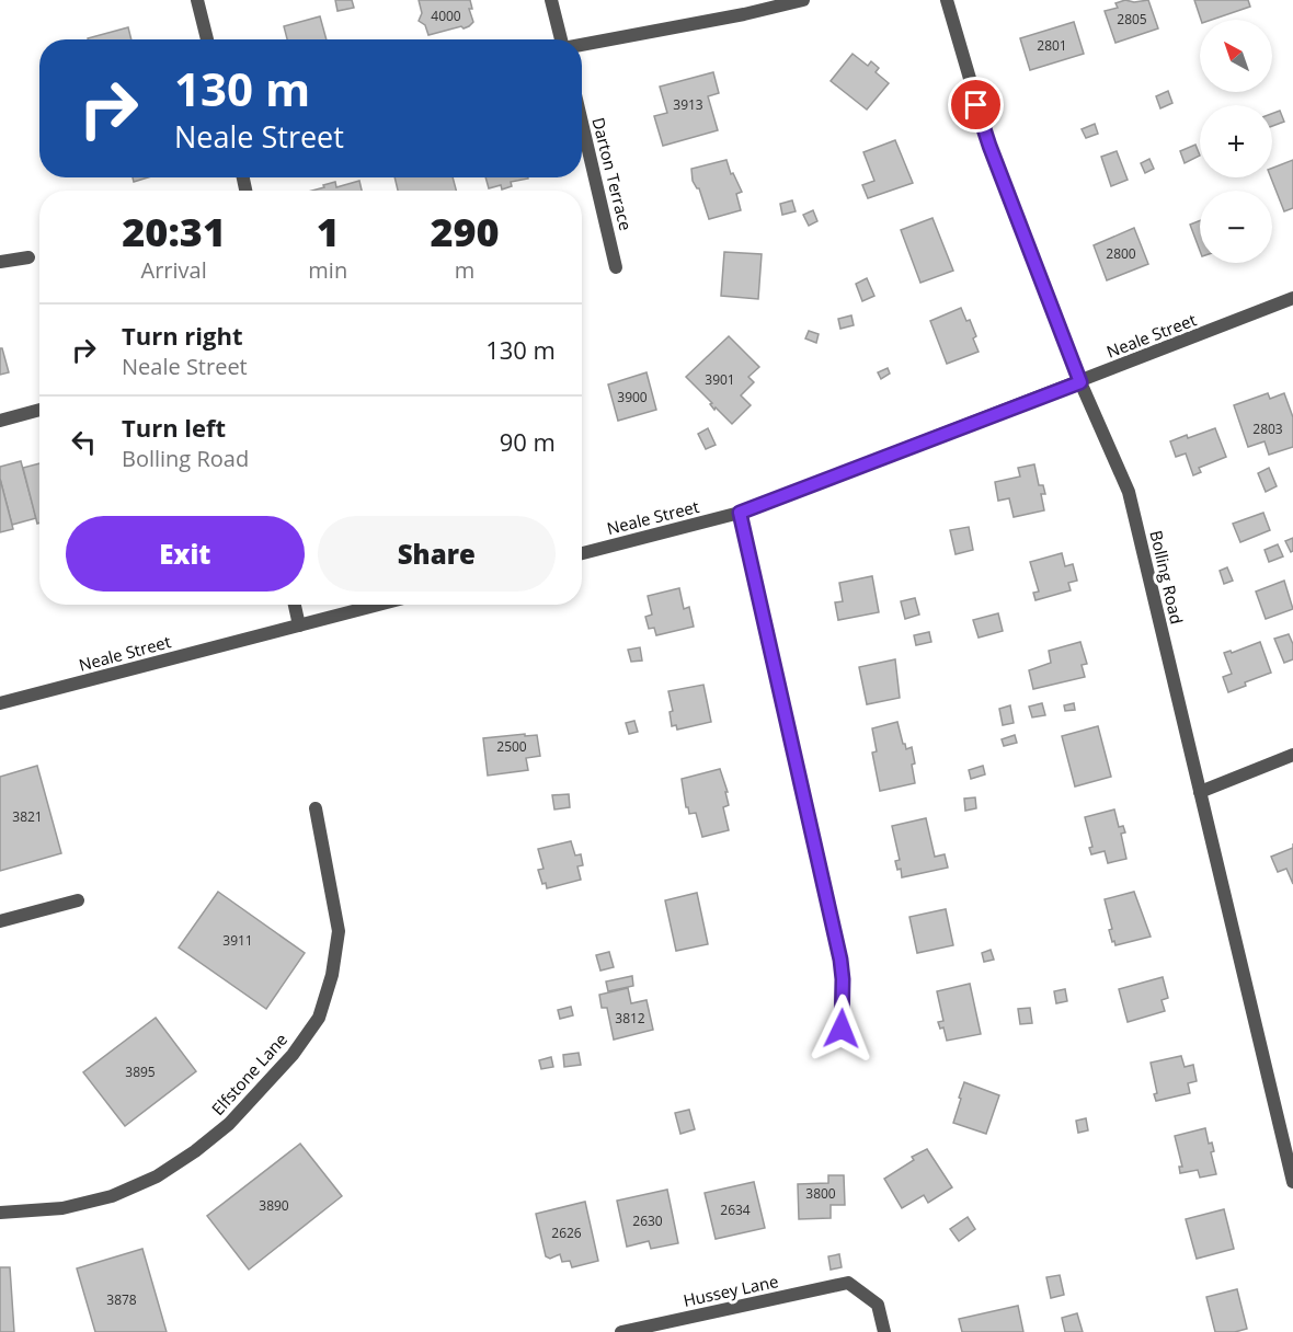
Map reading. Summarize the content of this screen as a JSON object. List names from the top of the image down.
{
  "streets": {
    "street": [
      "Darton Terrace",
      "Neale Street",
      "Bolling Road",
      "Elfstone Lane",
      "Hussey Lane"
    ]
  },
  "crossings": [
    ["Neale Street", "Bolling Road"]
  ],
  "house_numbers": [
    "4000",
    "2805",
    "2801",
    "3913",
    "2800",
    "3901",
    "3900",
    "2803",
    "2500",
    "3821",
    "3911",
    "3812",
    "3895",
    "3800",
    "3890",
    "2634",
    "2630",
    "2626",
    "3878"
  ],
  "north": "top left",
  "page": {
    "map_buttons": ["+", "−"],
    "turn": ["130 m", "Neale Street"],
    "eta": [
      "20:31",
      "Arrival",
      "1",
      "min",
      "290",
      "m"
    ],
    "list": [
      {
        "name": "Turn right",
        "note": "Neale Street",
        "value": "130 m"
      },
      {
        "name": "Turn left",
        "note": "Bolling Road",
        "value": "90 m"
      }
    ],
    "buttons": ["Exit", "Share"]
  }
}
